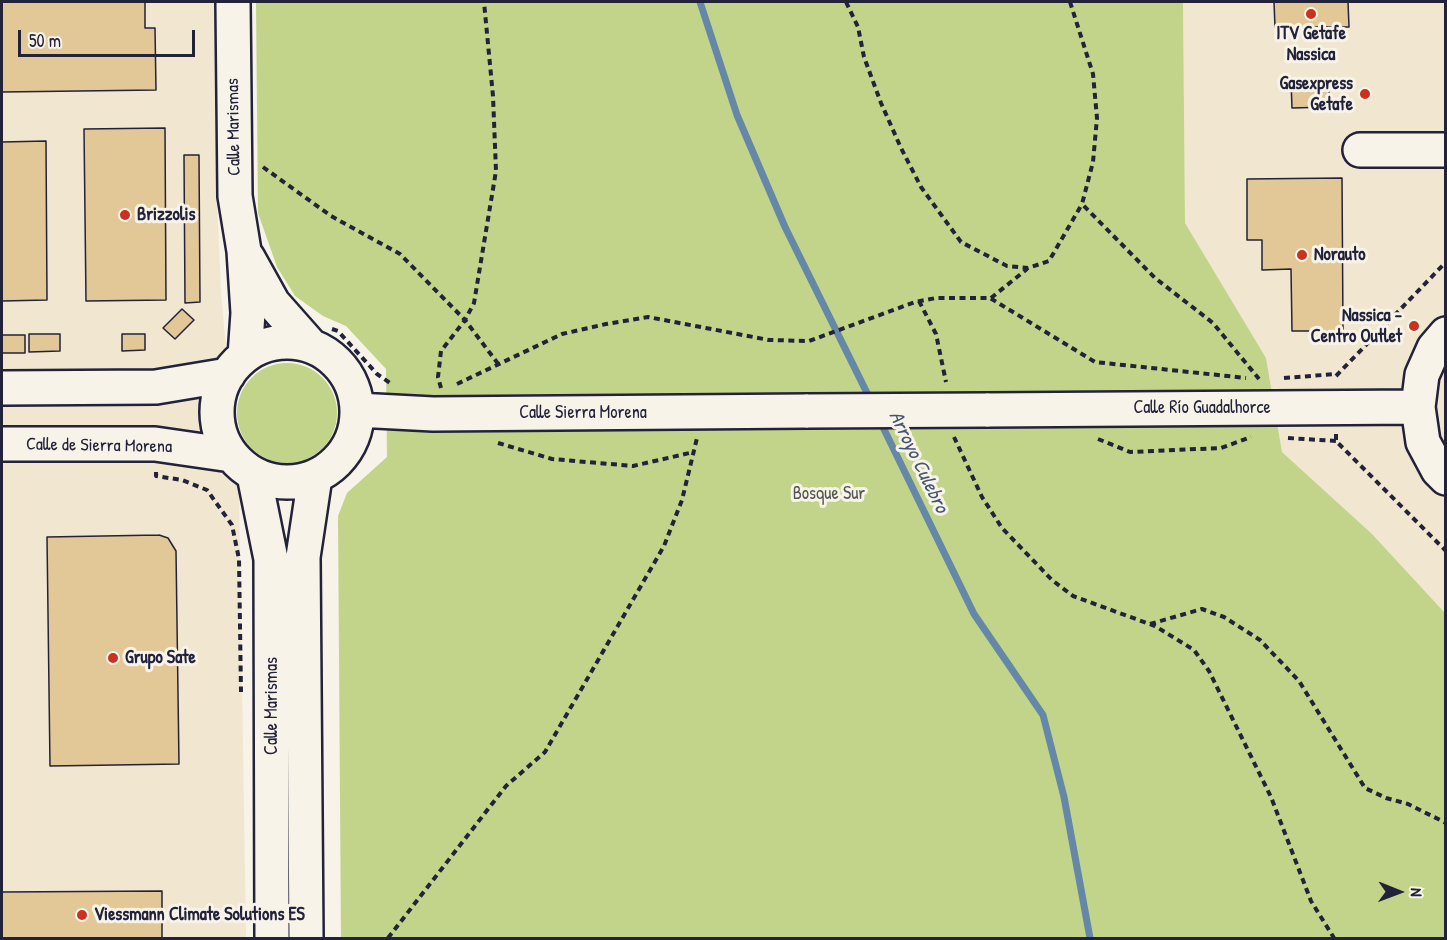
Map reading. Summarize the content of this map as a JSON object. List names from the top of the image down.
{
  "streets": {
    "street": [
      "Calle Marismas",
      "Calle Río Guadalhorce",
      "Calle Sierra Morena",
      "Calle de Sierra Morena"
    ]
  },
  "crossings": [
    ["Calle Marismas", "Calle Sierra Morena"],
    ["Calle Marismas", "Calle de Sierra Morena"],
    ["Calle Río Guadalhorce", "Calle Sierra Morena"],
    ["Calle Sierra Morena", "Calle de Sierra Morena"]
  ],
  "water": ["Arroyo Culebro"],
  "parks": ["Bosque Sur"],
  "places": [
    "ITV Getafe Nassica",
    "Gasexpress Getafe",
    "Brizzolis",
    "Norauto",
    "Nassica - Centro Outlet",
    "Grupo Sate",
    "Viessmann Climate Solutions ES"
  ],
  "scale_bar": "50 m",
  "north": "right"
}
